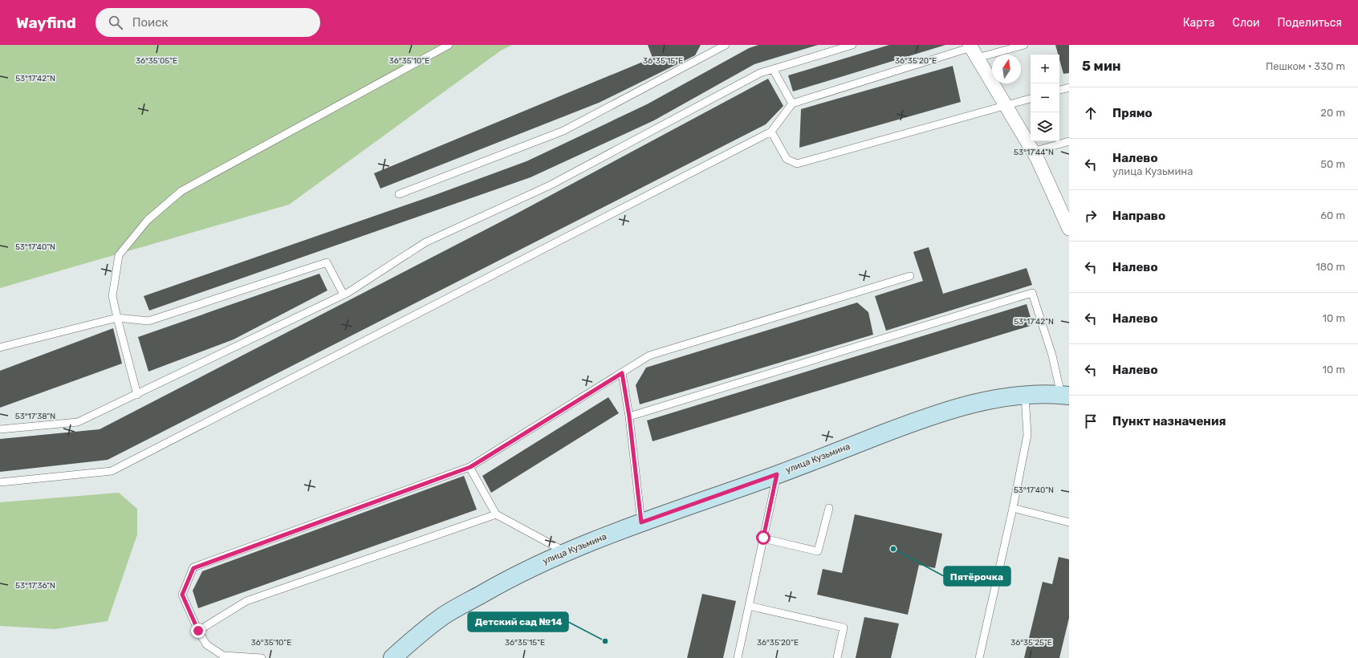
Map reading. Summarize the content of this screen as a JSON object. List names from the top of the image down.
{
  "streets": {
    "main road": ["улица Кузьмина"]
  },
  "places": ["Пятёрочка", "Детский сад №14"],
  "north": "top",
  "page": {
    "header": "Wayfind",
    "search": "Поиск",
    "nav": ["Карта", "Слои", "Поделиться"],
    "heading": ["5 мин", "Пешком · 330 m"],
    "map_buttons": ["+", "−"],
    "list": [
      ["Прямо", "20 m"],
      ["Налево", "улица Кузьмина", "50 m"],
      ["Направо", "60 m"],
      ["Налево", "180 m"],
      ["Налево", "10 m"],
      ["Налево", "10 m"],
      "Пункт назначения"
    ]
  },
  "coordinates": [
    "36°35'05\"E",
    "36°35'10\"E",
    "36°35'15\"E",
    "36°35'20\"E",
    "53°17'42\"N",
    "53°17'44\"N",
    "53°17'40\"N",
    "53°17'38\"N",
    "53°17'36\"N",
    "36°35'25\"E"
  ]
}
